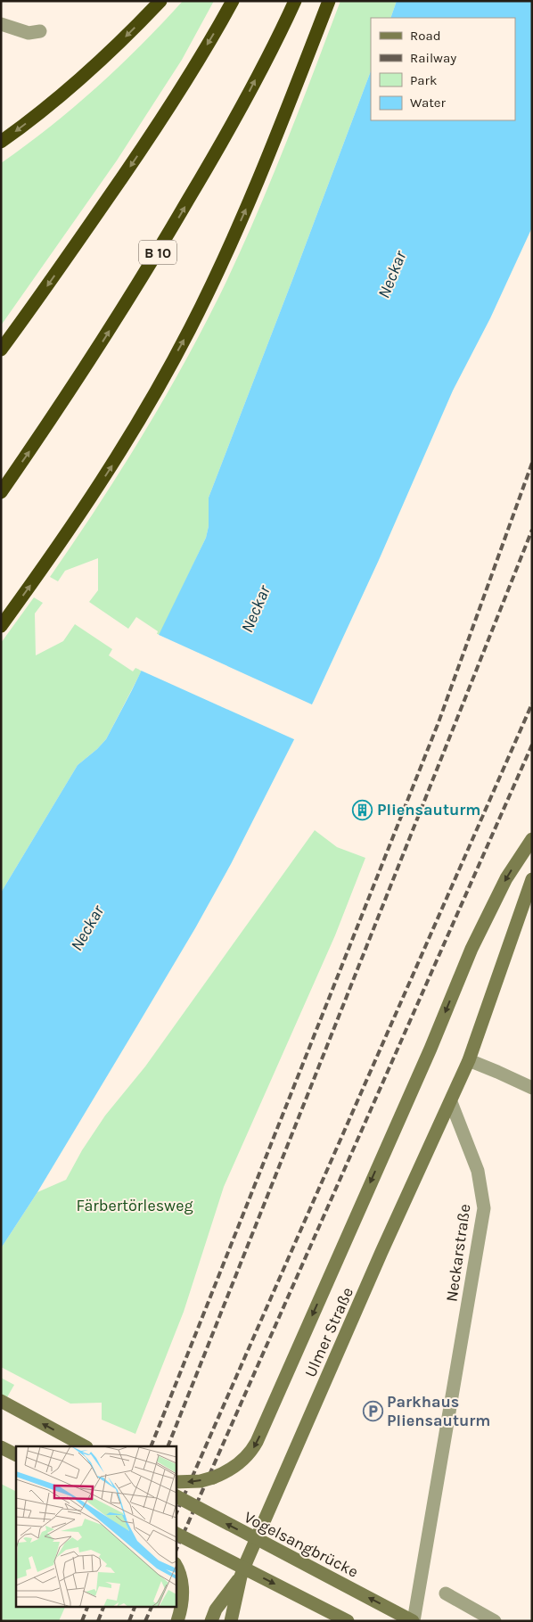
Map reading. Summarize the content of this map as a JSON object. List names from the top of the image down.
{
  "streets": {
    "highway": ["B 10"],
    "main road": ["Ulmer Straße", "Vogelsangbrücke"],
    "street": ["Neckarstraße"]
  },
  "crossings": [
    ["Neckarstraße", "Ulmer Straße"],
    ["Neckarstraße", "Vogelsangbrücke"]
  ],
  "water": ["Neckar"],
  "parks": ["Färbertörlesweg"],
  "places": {
    "building": ["Pliensauturm"],
    "parking": ["Parkhaus Pliensauturm"]
  },
  "legend": [
    "Road",
    "Railway",
    "Park",
    "Water"
  ]
}
